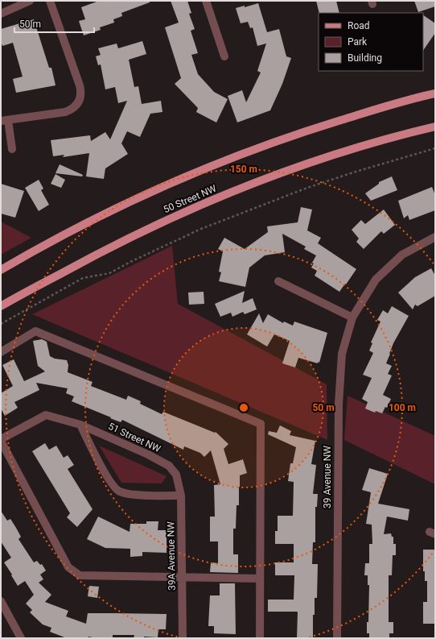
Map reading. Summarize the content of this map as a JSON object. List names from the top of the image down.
{
  "streets": {
    "main road": ["50 Street NW"],
    "street": ["51 Street NW", "39 Avenue NW", "39A Avenue NW"]
  },
  "crossings": [
    ["51 Street NW", "39A Avenue NW"]
  ],
  "legend": ["Road", "Park", "Building"],
  "scale_bar": "50 m",
  "rings": ["150 m", "50 m", "100 m"]
}
